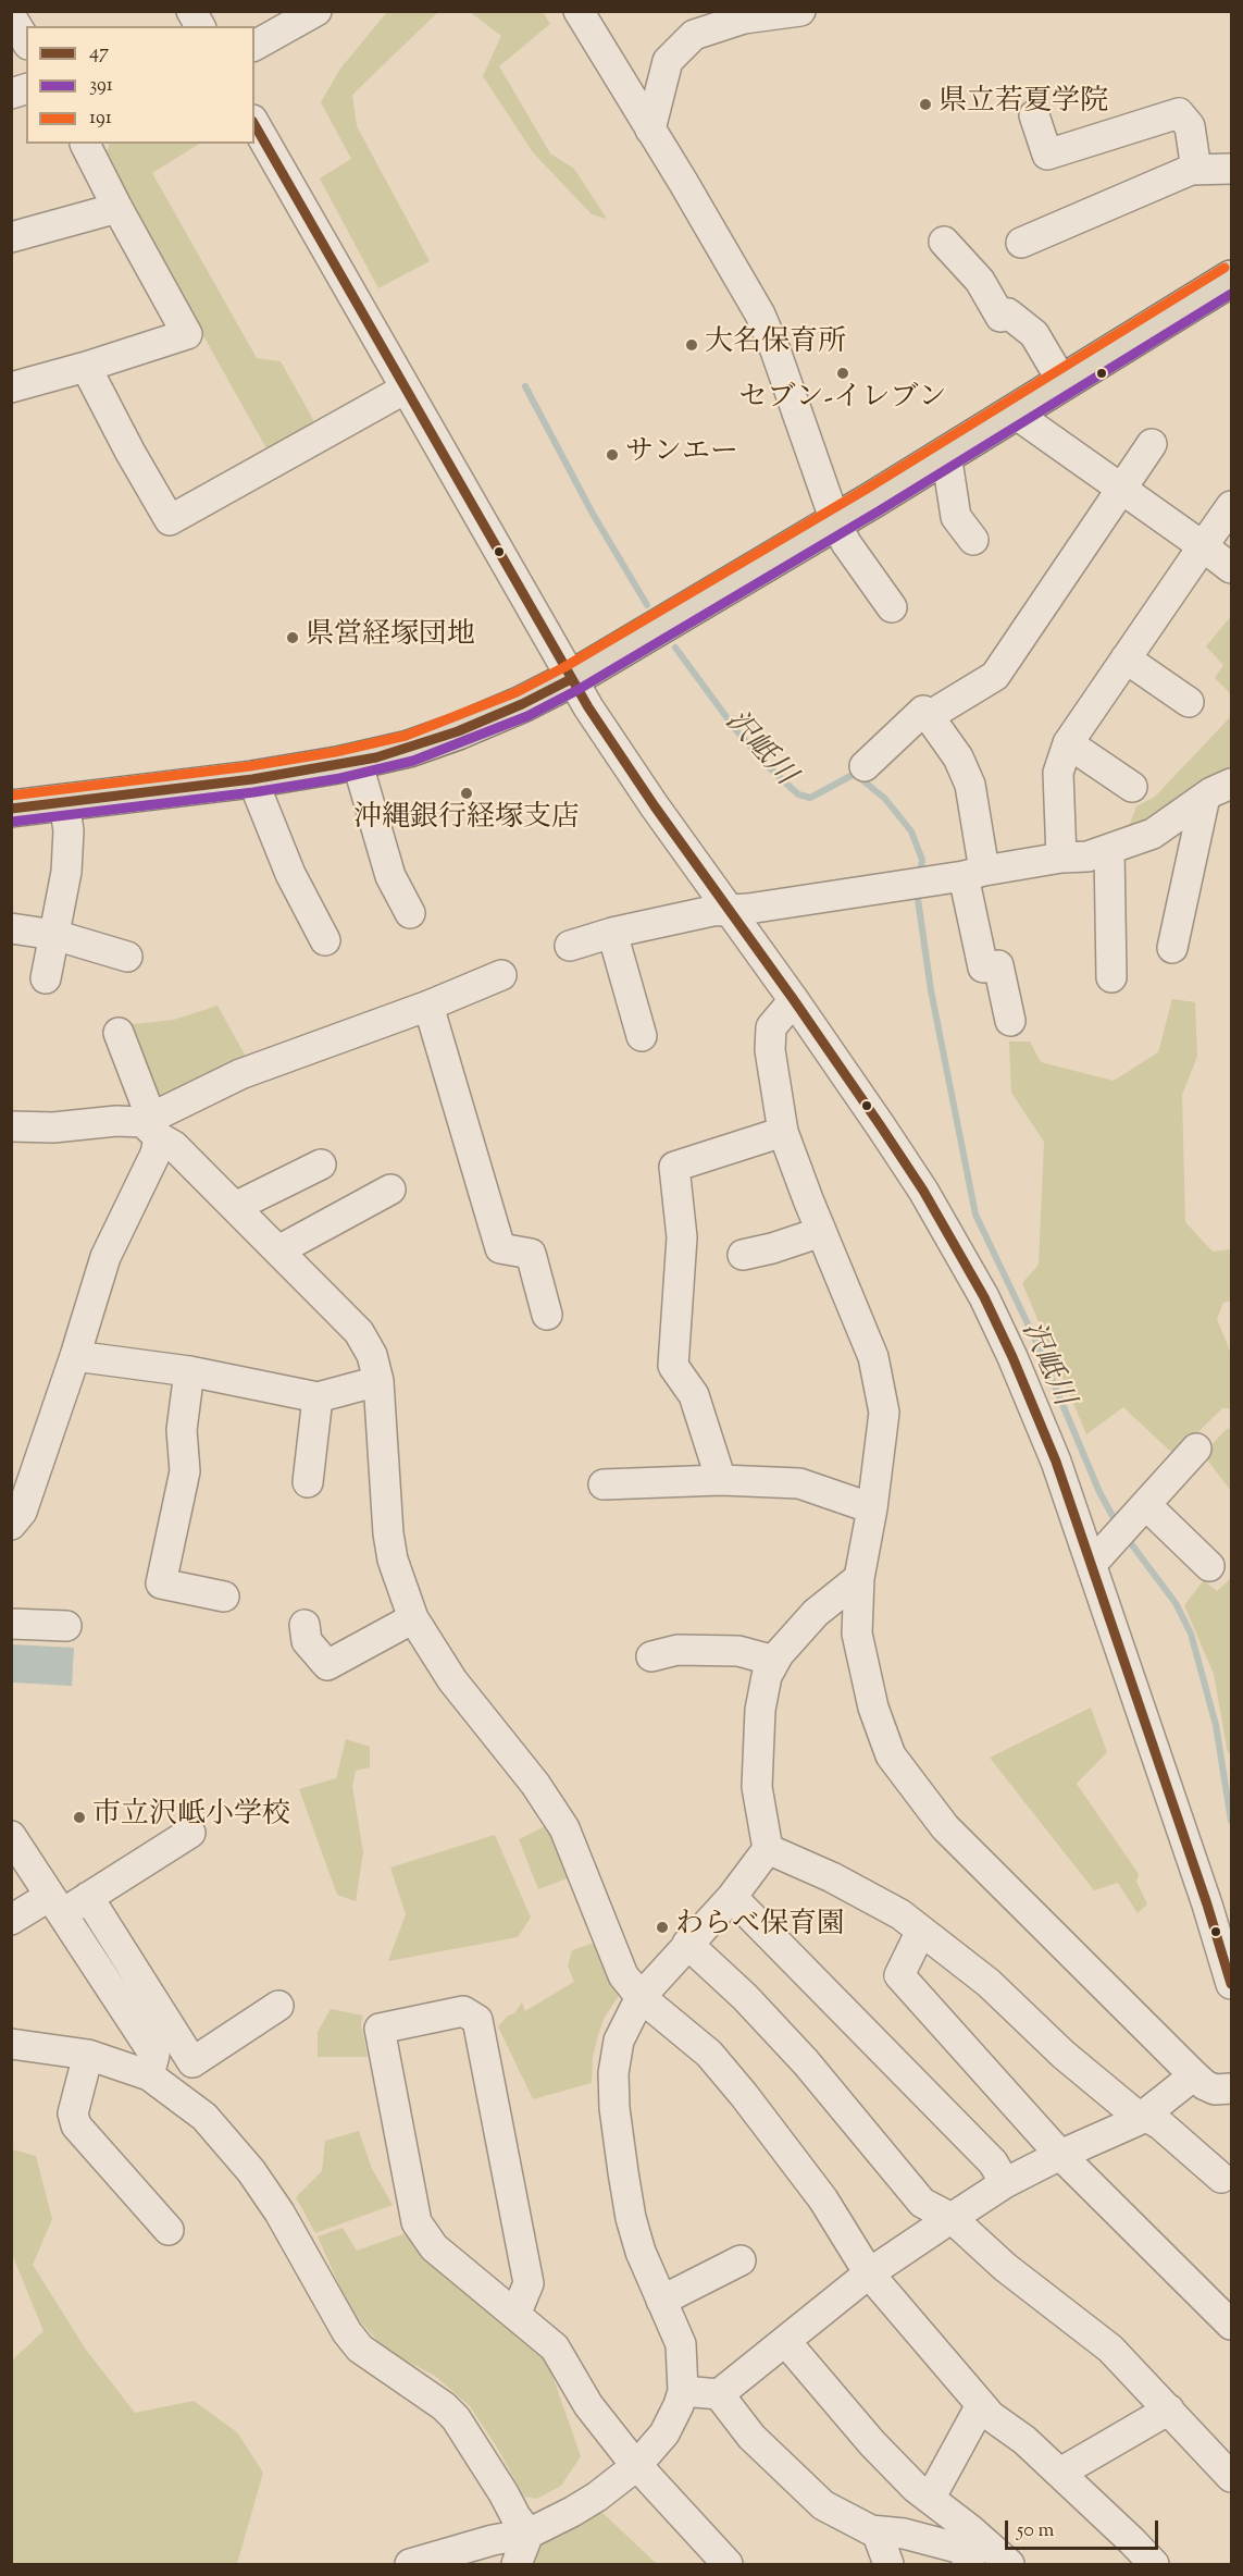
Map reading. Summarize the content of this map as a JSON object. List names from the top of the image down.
{
  "water": ["沢岻川"],
  "places": [
    "県立若夏学院",
    "大名保育所",
    "セブン-イレブン",
    "サンエー",
    "県営経塚団地",
    "沖縄銀行経塚支店",
    "市立沢岻小学校",
    "わらべ保育園"
  ],
  "lines": ["transit line 47", "transit line 191", "transit line 391"],
  "legend": ["47", "391", "191"],
  "scale_bar": "50 m"
}
